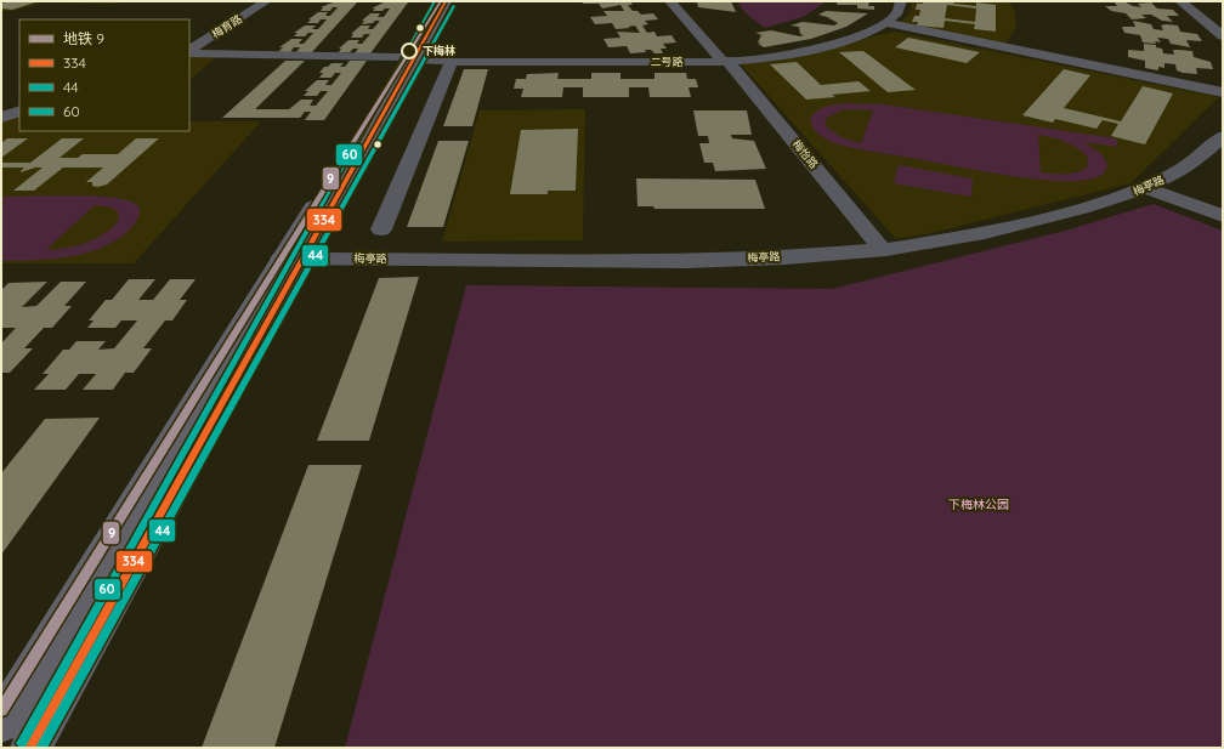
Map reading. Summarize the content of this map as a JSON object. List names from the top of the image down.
{
  "streets": {
    "street": [
      "梅育路",
      "二号路",
      "梅怡路",
      "梅亭路"
    ]
  },
  "crossings": [
    ["二号路", "梅怡路"],
    ["梅怡路", "梅亭路"]
  ],
  "parks": ["下梅林公园"],
  "places": ["下梅林"],
  "lines": [
    "metro line 9",
    "transit line 334",
    "transit line 60",
    "transit line 44"
  ],
  "legend": [
    "地铁 9",
    "334",
    "44",
    "60"
  ]
}
